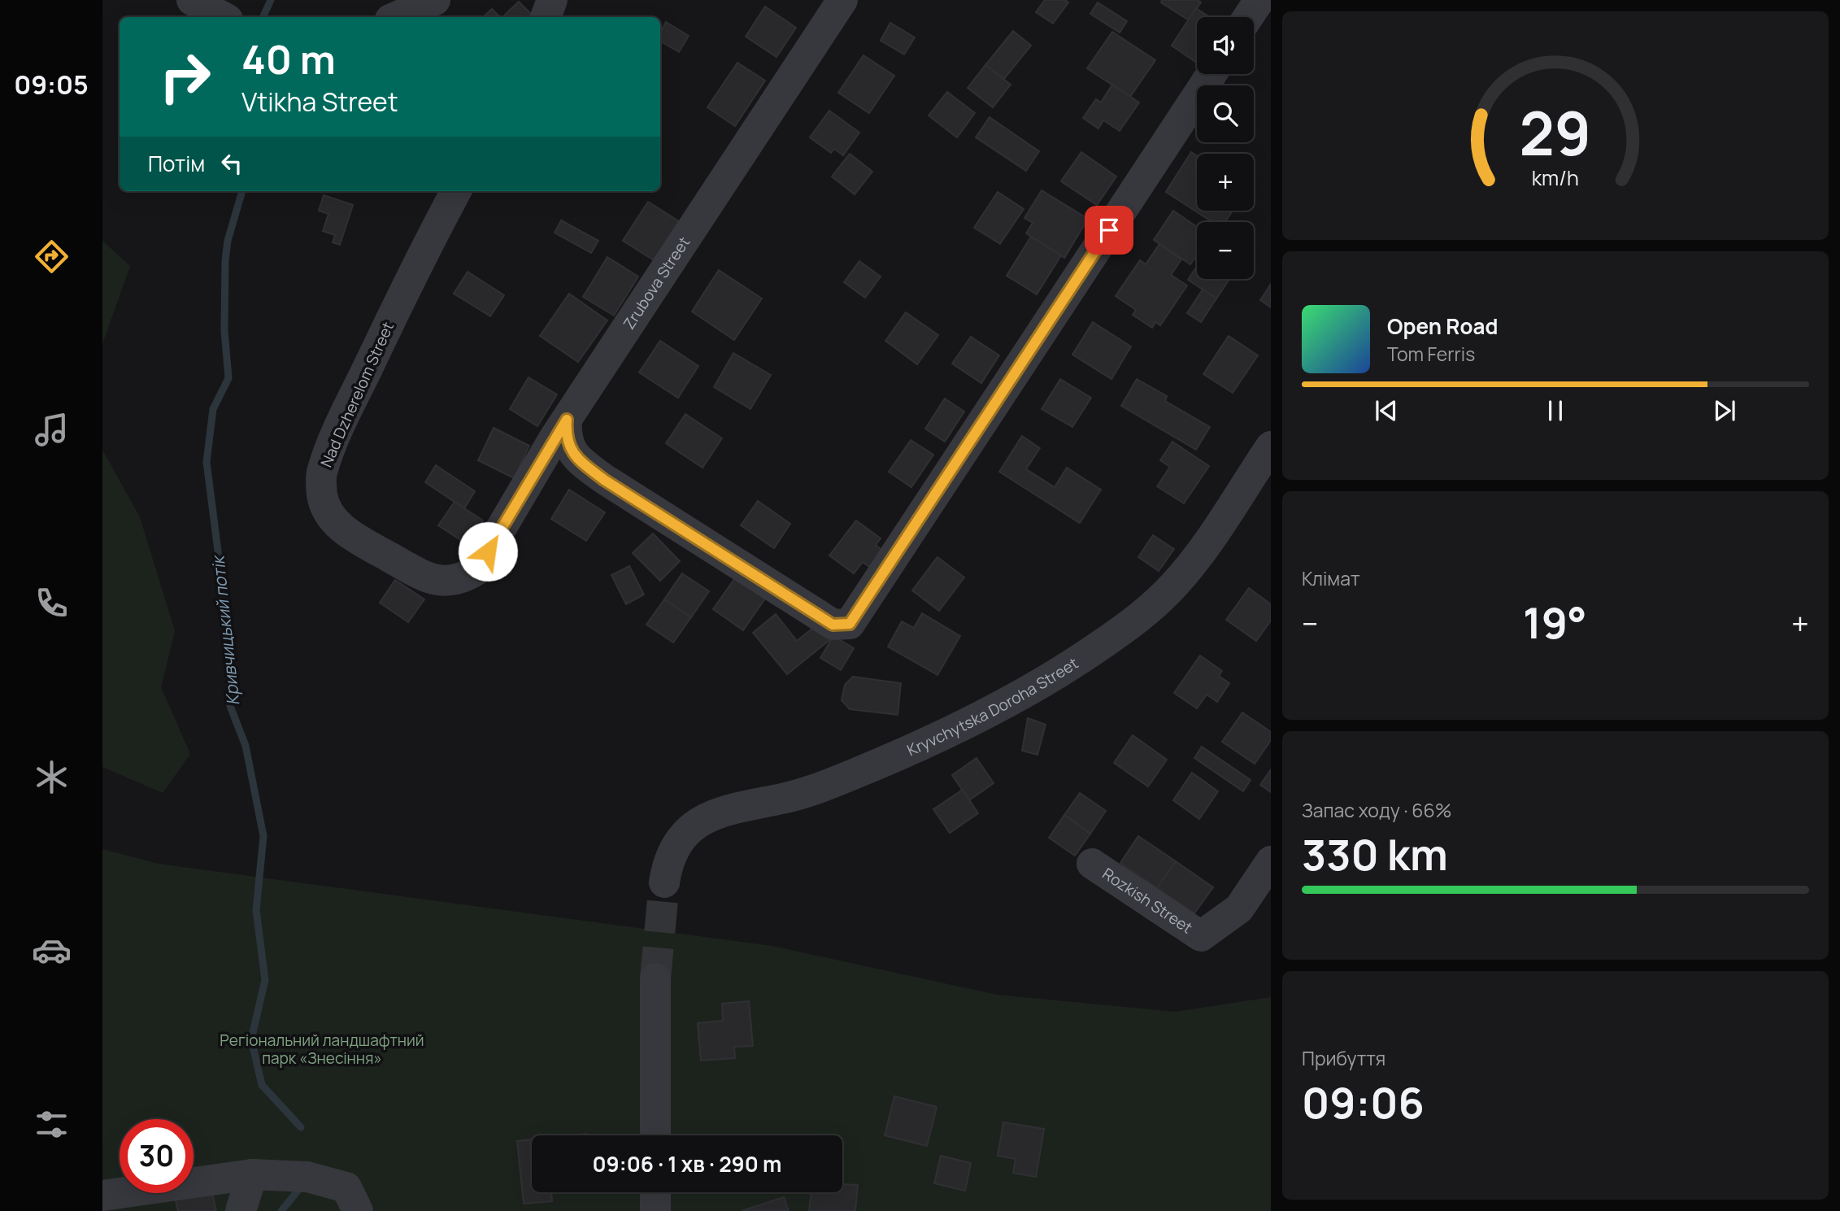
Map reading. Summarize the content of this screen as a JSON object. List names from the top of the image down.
{
  "streets": {
    "street": [
      "Zrubova Street",
      "Nad Dzherelom Street",
      "Kryvchytska Doroha Street",
      "Rozkish Street"
    ]
  },
  "crossings": [
    ["Zrubova Street", "Nad Dzherelom Street"]
  ],
  "water": ["Кривчицький потік"],
  "parks": ["Регіональний ландшафтний парк «Знесіння»"],
  "page": {
    "tabs": "09:05",
    "map_buttons": ["+", "−"],
    "turn": ["40 m", "Vtikha Street"],
    "then": "Потім",
    "song": ["Open Road", "Tom Ferris"],
    "tile": [
      "Клімат",
      ["Запас ходу · 66%", "330 km"],
      ["Прибуття", "09:06"]
    ],
    "heat": ["−", "19°", "+"],
    "limit": "30",
    "trip": "09:06 · 1 хв · 290 m",
    "gauge": ["29", "km/h"]
  }
}
